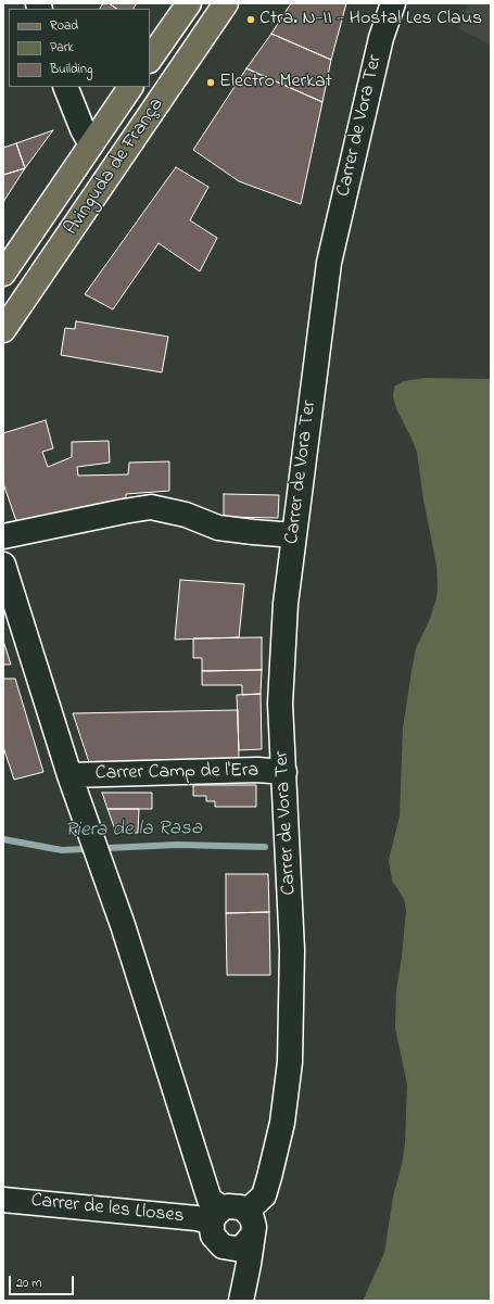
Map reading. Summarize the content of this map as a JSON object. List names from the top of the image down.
{
  "streets": {
    "main road": ["Avinguda de França"],
    "street": ["Carrer de Vora Ter", "Carrer Camp de l'Era", "Carrer de les Lloses"]
  },
  "crossings": [
    ["Carrer de Vora Ter", "Carrer Camp de l'Era"],
    ["Carrer de Vora Ter", "Carrer de les Lloses"]
  ],
  "water": ["Riera de la Rasa"],
  "places": ["Ctra. N-II - Hostal Les Claus", "Electro Merkat"],
  "legend": ["Road", "Park", "Building"],
  "scale_bar": "20 m"
}
